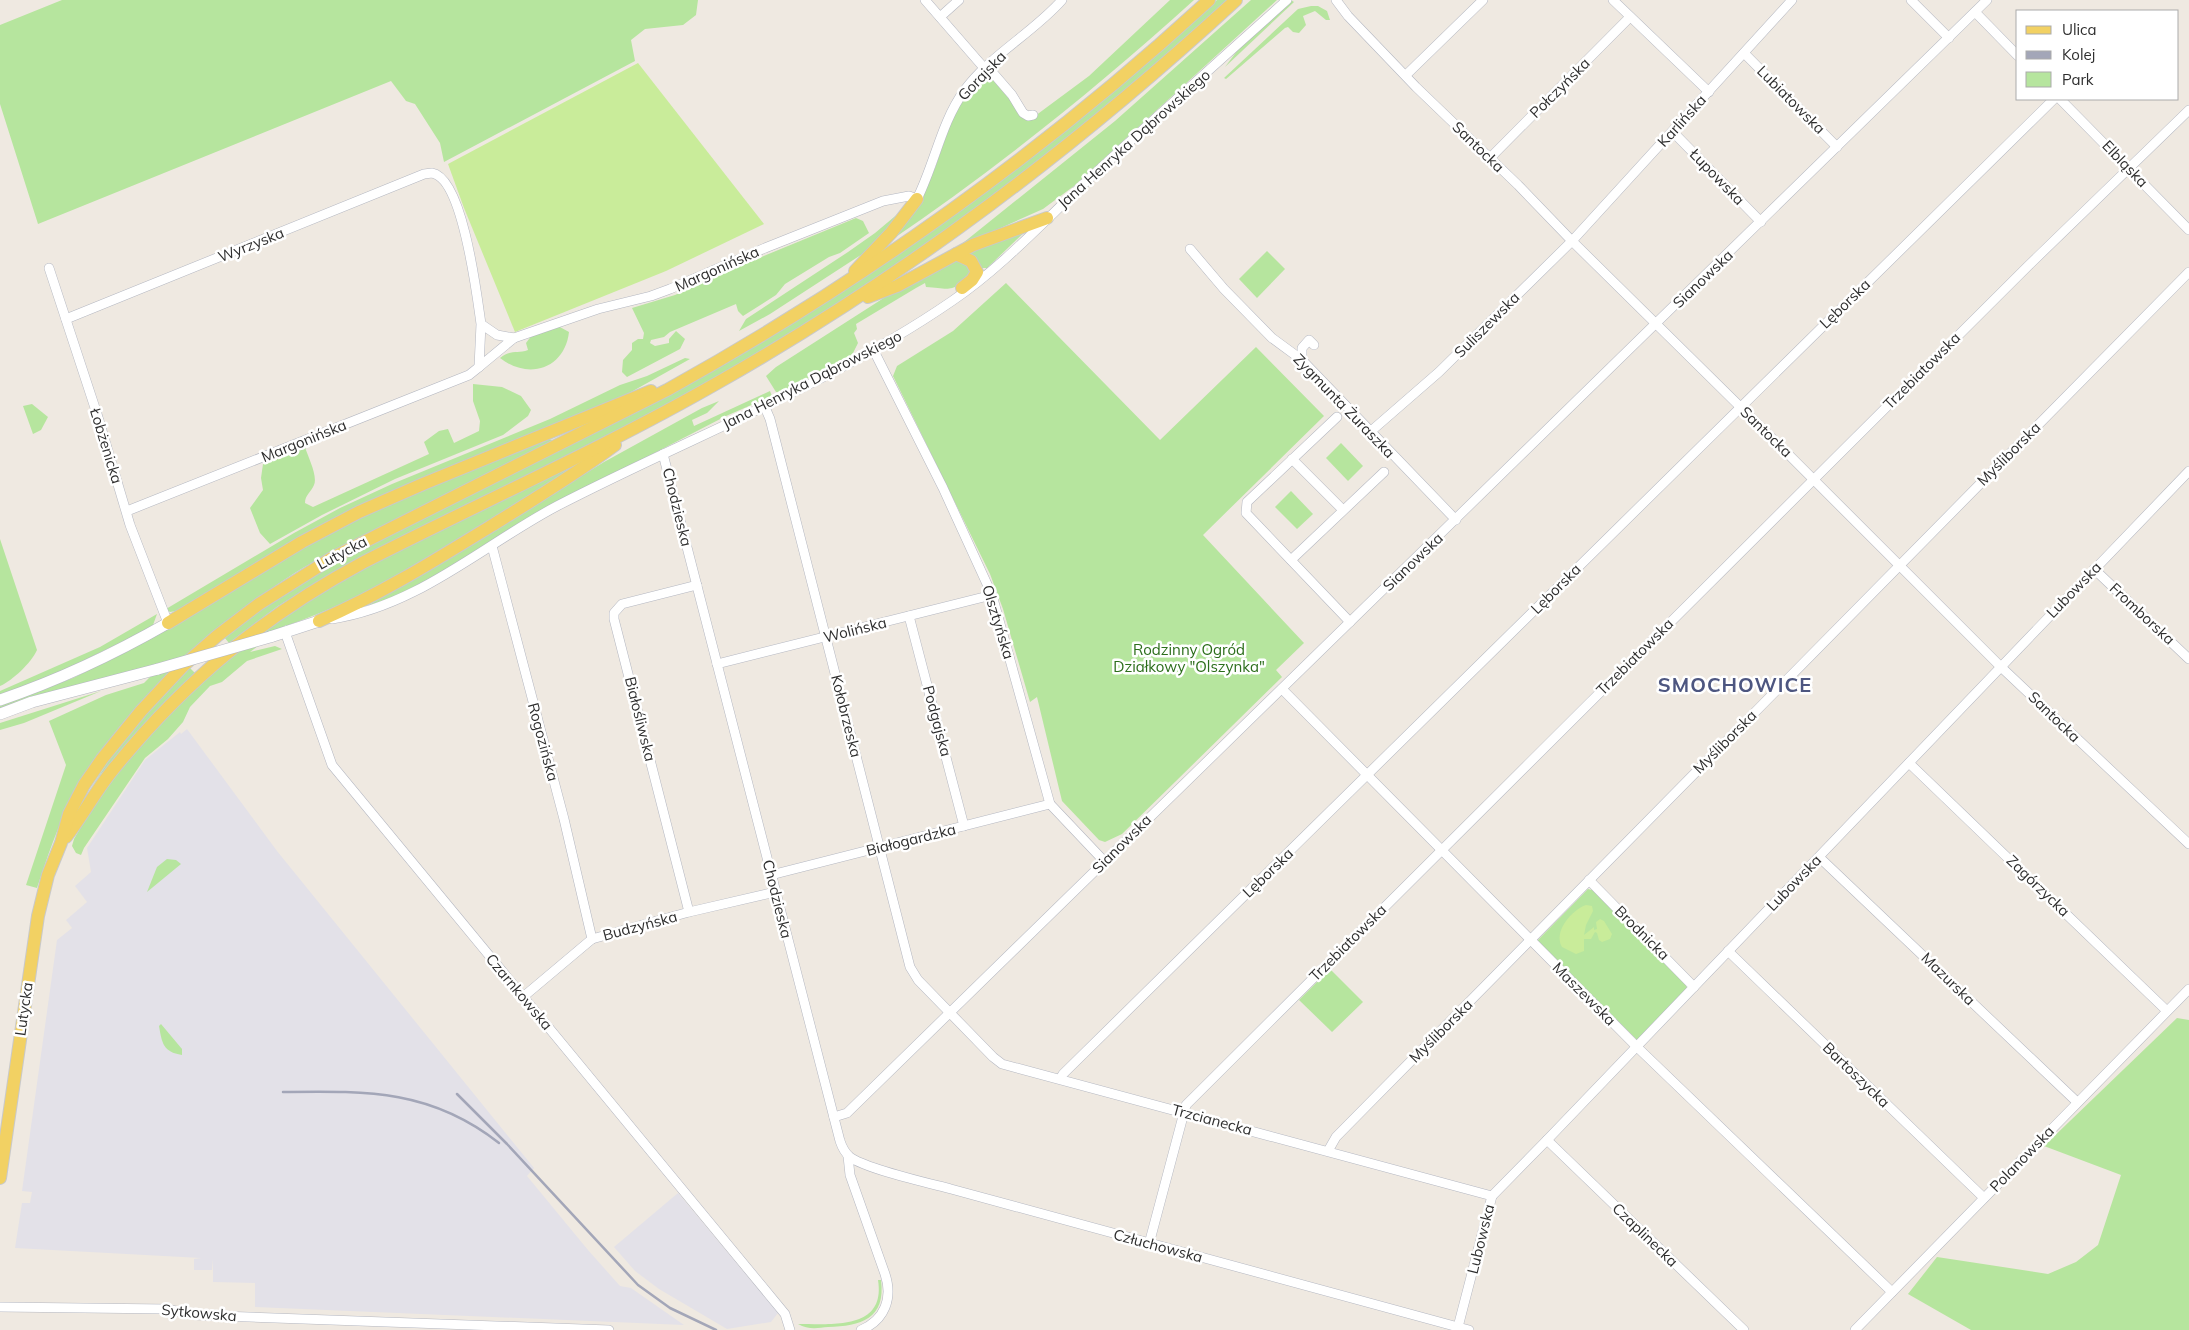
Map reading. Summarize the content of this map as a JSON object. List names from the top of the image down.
{
  "streets": {
    "main road": ["Lutycka"],
    "street": [
      "Gorajska",
      "Połczyńska",
      "Lubiatowska",
      "Karlińska",
      "Jana Henryka Dąbrowskiego",
      "Santocka",
      "Elbląska",
      "Łupowska",
      "Wyrzyska",
      "Margonińska",
      "Sianowska",
      "Lęborska",
      "Suliszewska",
      "Trzebiatowska",
      "Zygmunta Żuraszka",
      "Łobżenicka",
      "Myśliborska",
      "Chodzieska",
      "Lubowska",
      "Fromborska",
      "Olsztyńska",
      "Wolińska",
      "Kołobrzeska",
      "Białośliwska",
      "Podgajska",
      "Rogozińska",
      "Białogardzka",
      "Zagórzycka",
      "Budzyńska",
      "Brodnicka",
      "Mazurska",
      "Czarnkowska",
      "Maszewska",
      "Bartoszycka",
      "Trzcianecka",
      "Polanowska",
      "Czaplinecka",
      "Człuchowska",
      "Sytkowska"
    ]
  },
  "crossings": [
    ["Gorajska", "Margonińska"],
    ["Połczyńska", "Santocka"],
    ["Lubiatowska", "Karlińska"],
    ["Lubiatowska", "Sianowska"],
    ["Karlińska", "Santocka"],
    ["Karlińska", "Łupowska"],
    ["Karlińska", "Suliszewska"],
    ["Jana Henryka Dąbrowskiego", "Chodzieska"],
    ["Jana Henryka Dąbrowskiego", "Olsztyńska"],
    ["Jana Henryka Dąbrowskiego", "Kołobrzeska"],
    ["Jana Henryka Dąbrowskiego", "Rogozińska"],
    ["Santocka", "Sianowska"],
    ["Santocka", "Lęborska"],
    ["Santocka", "Suliszewska"],
    ["Santocka", "Trzebiatowska"],
    ["Santocka", "Myśliborska"],
    ["Santocka", "Lubowska"],
    ["Elbląska", "Trzebiatowska"],
    ["Łupowska", "Sianowska"],
    ["Wyrzyska", "Łobżenicka"],
    ["Margonińska", "Łobżenicka"],
    ["Sianowska", "Zygmunta Żuraszka"],
    ["Sianowska", "Chodzieska"],
    ["Sianowska", "Olsztyńska"],
    ["Sianowska", "Kołobrzeska"],
    ["Sianowska", "Maszewska"],
    ["Sianowska", "Trzcianecka"],
    ["Lęborska", "Maszewska"],
    ["Lęborska", "Trzcianecka"],
    ["Suliszewska", "Zygmunta Żuraszka"],
    ["Trzebiatowska", "Maszewska"],
    ["Trzebiatowska", "Trzcianecka"],
    ["Trzebiatowska", "Człuchowska"],
    ["Myśliborska", "Brodnicka"],
    ["Myśliborska", "Maszewska"],
    ["Myśliborska", "Trzcianecka"],
    ["Chodzieska", "Wolińska"],
    ["Chodzieska", "Białośliwska"],
    ["Chodzieska", "Białogardzka"],
    ["Chodzieska", "Budzyńska"],
    ["Chodzieska", "Człuchowska"],
    ["Lubowska", "Fromborska"],
    ["Lubowska", "Zagórzycka"],
    ["Lubowska", "Brodnicka"],
    ["Lubowska", "Mazurska"],
    ["Lubowska", "Maszewska"],
    ["Lubowska", "Bartoszycka"],
    ["Lubowska", "Trzcianecka"],
    ["Lubowska", "Czaplinecka"],
    ["Lubowska", "Człuchowska"],
    ["Olsztyńska", "Wolińska"],
    ["Olsztyńska", "Białogardzka"],
    ["Wolińska", "Kołobrzeska"],
    ["Wolińska", "Podgajska"],
    ["Kołobrzeska", "Białogardzka"],
    ["Kołobrzeska", "Trzcianecka"],
    ["Białośliwska", "Budzyńska"],
    ["Podgajska", "Białogardzka"],
    ["Rogozińska", "Budzyńska"],
    ["Zagórzycka", "Polanowska"],
    ["Budzyńska", "Czarnkowska"],
    ["Mazurska", "Polanowska"],
    ["Maszewska", "Polanowska"],
    ["Bartoszycka", "Polanowska"]
  ],
  "districts": ["SMOCHOWICE"],
  "parks": ["Rodzinny Ogród Działkowy \"Olszynka\""],
  "legend": ["Ulica", "Kolej", "Park"]
}
